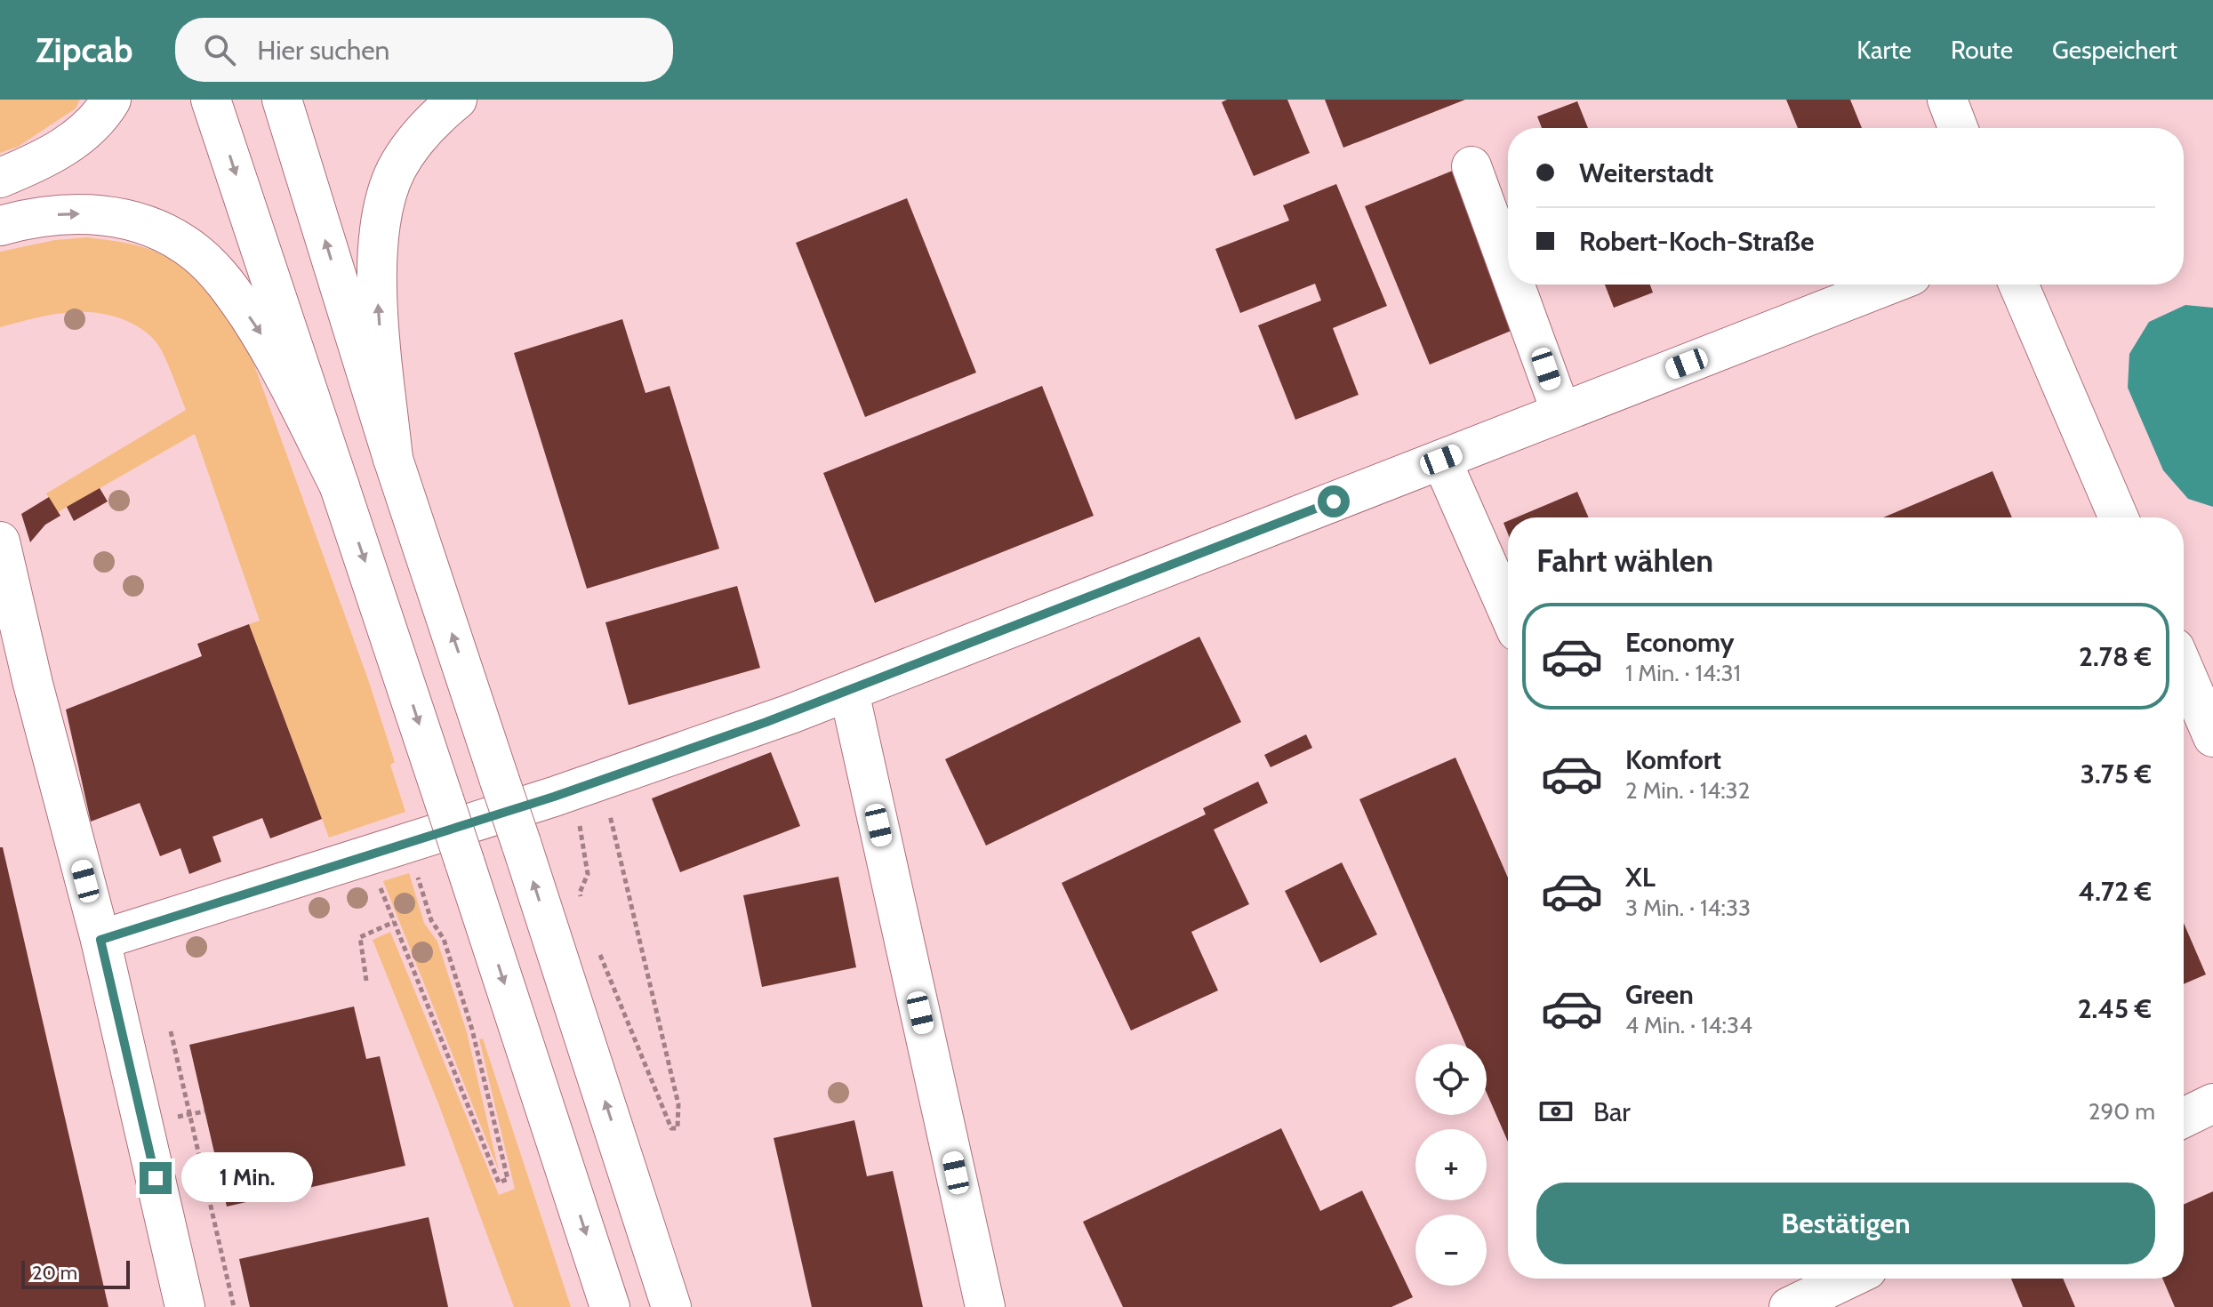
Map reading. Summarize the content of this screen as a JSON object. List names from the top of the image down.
{
  "scale_bar": "20 m",
  "page": {
    "header": "Zipcab",
    "search": "Hier suchen",
    "nav": ["Karte", "Route", "Gespeichert"],
    "banner": ["Weiterstadt", "Robert-Koch-Straße"],
    "heading": "Fahrt wählen",
    "list": [
      {
        "name": "Economy",
        "note": "1 Min. · 14:31",
        "value": "2.78 €"
      },
      {
        "name": "Komfort",
        "note": "2 Min. · 14:32",
        "value": "3.75 €"
      },
      {
        "name": "XL",
        "note": "3 Min. · 14:33",
        "value": "4.72 €"
      },
      {
        "name": "Green",
        "note": "4 Min. · 14:34",
        "value": "2.45 €"
      }
    ],
    "map_buttons": ["+", "−"],
    "pay": ["Bar", "290 m"],
    "bubble": "1 Min.",
    "buttons": "Bestätigen",
    "scale": "20 m"
  }
}
